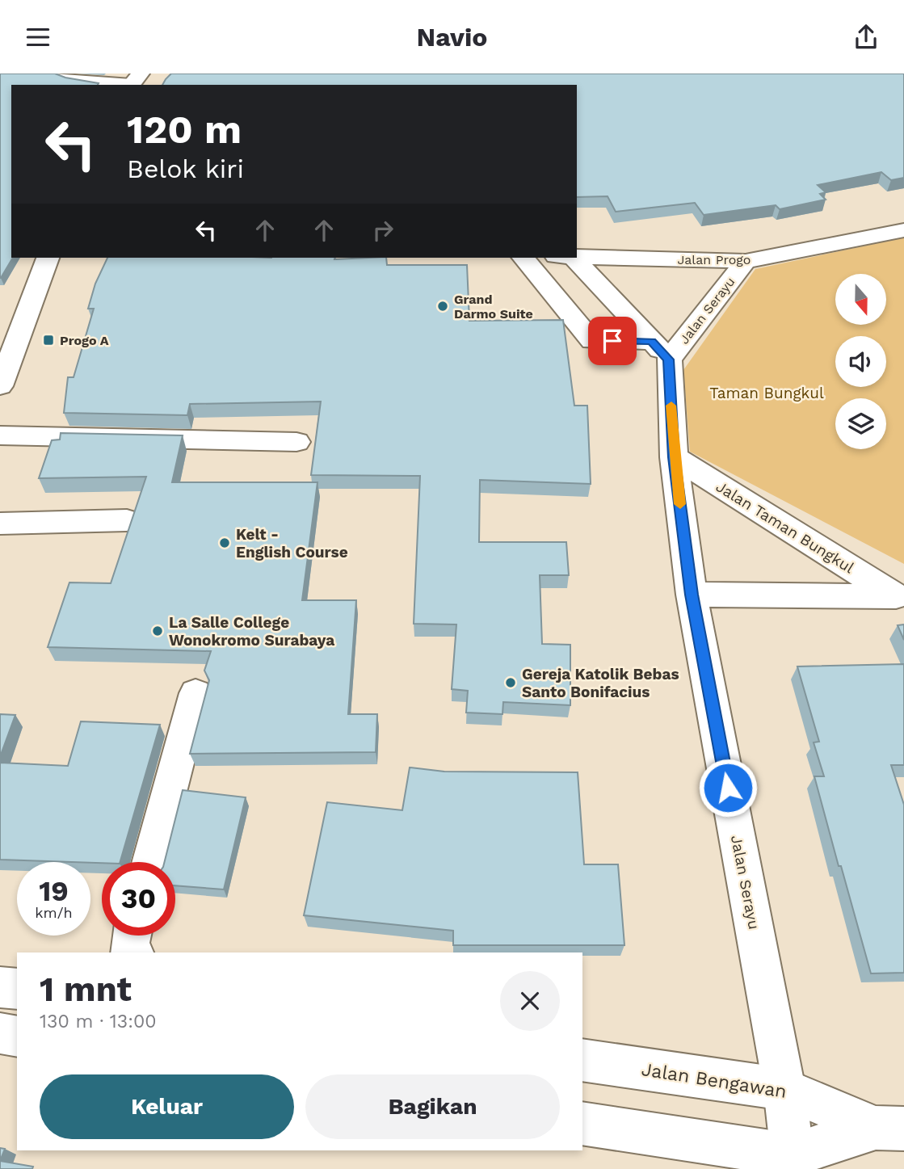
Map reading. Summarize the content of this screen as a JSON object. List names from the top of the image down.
{
  "streets": {
    "street": [
      "Jalan Progo",
      "Jalan Serayu",
      "Jalan Taman Bungkul",
      "Jalan Bengawan"
    ]
  },
  "crossings": [
    ["Jalan Progo", "Jalan Serayu"],
    ["Jalan Serayu", "Jalan Taman Bungkul"],
    ["Jalan Serayu", "Jalan Bengawan"]
  ],
  "parks": ["Taman Bungkul"],
  "places": {
    "other": [
      "Grand Darmo Suite",
      "Kelt - English Course",
      "La Salle College Wonokromo Surabaya",
      "Gereja Katolik Bebas Santo Bonifacius"
    ],
    "transit": ["Progo A"]
  },
  "north": "bottom",
  "page": {
    "header": "Navio",
    "turn": ["120 m", "Belok kiri"],
    "speed": "19 km/h",
    "limit": "30",
    "heading": ["1 mnt", "130 m · 13:00"],
    "buttons": ["Keluar", "Bagikan"]
  }
}
